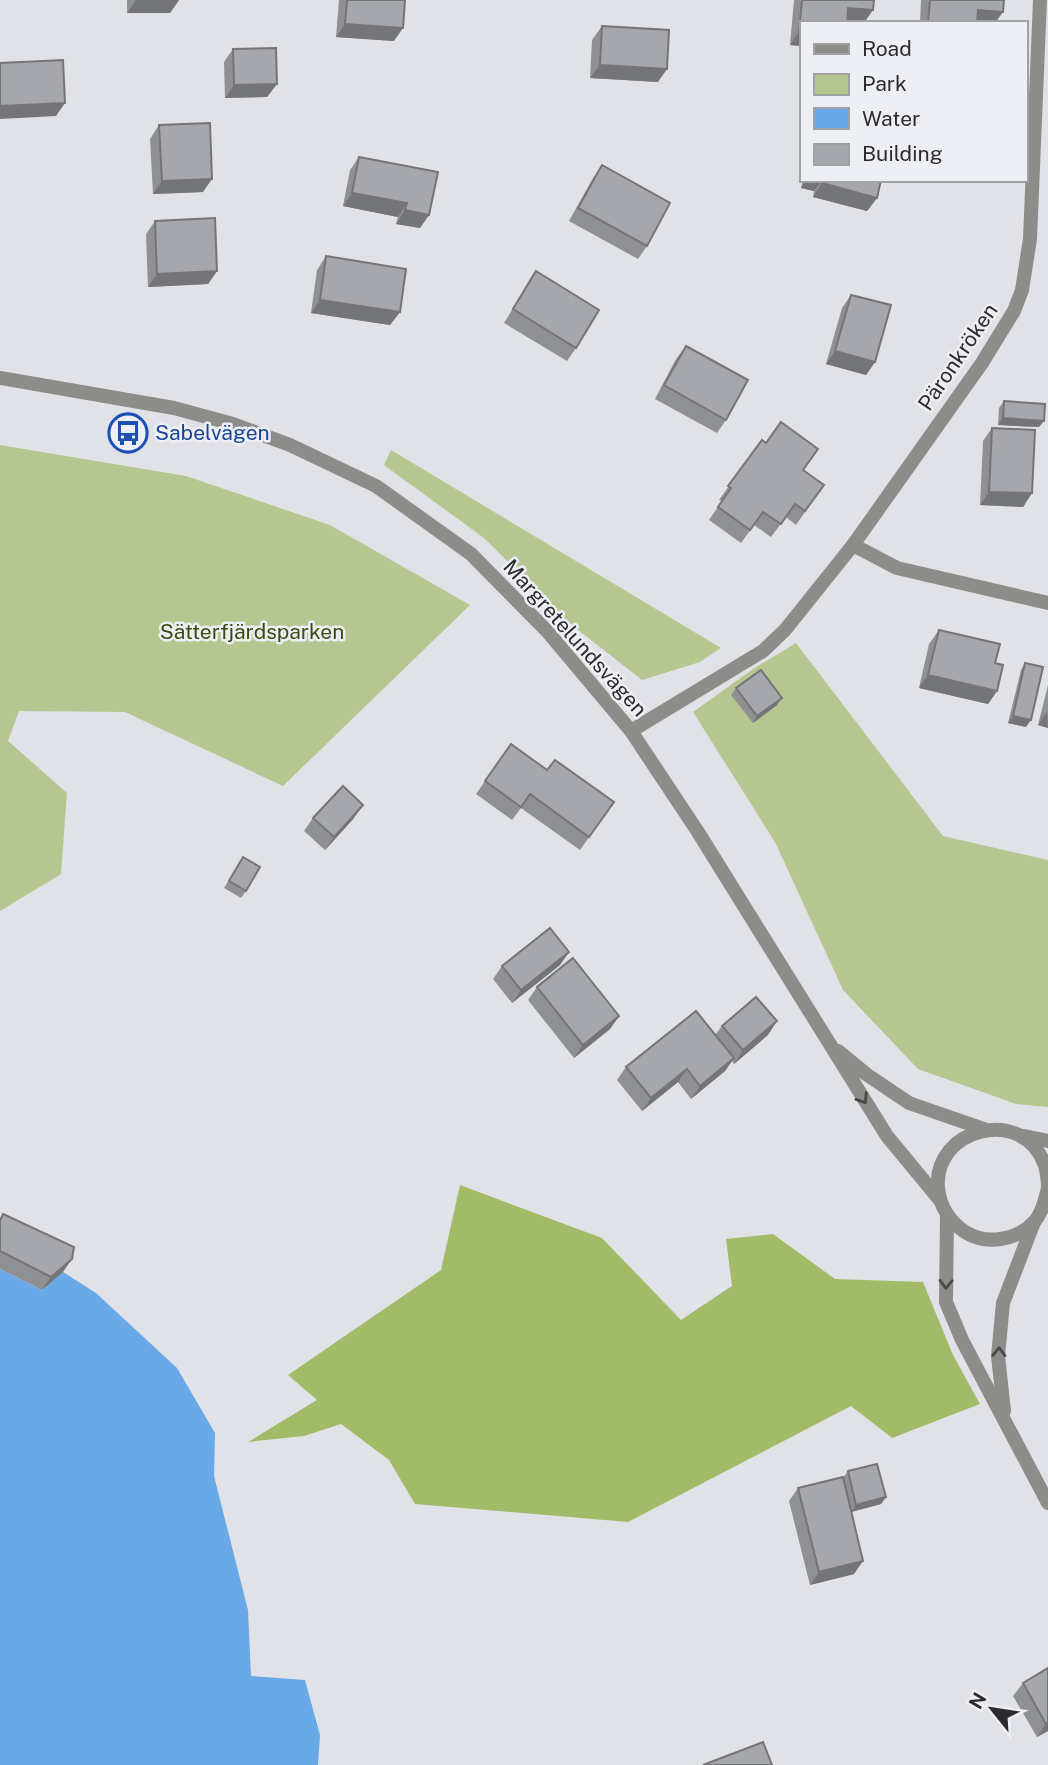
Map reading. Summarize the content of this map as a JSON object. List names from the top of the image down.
{
  "streets": {
    "street": ["Päronkröken", "Margretelundsvägen"]
  },
  "crossings": [
    ["Päronkröken", "Margretelundsvägen"]
  ],
  "parks": ["Sätterfjärdsparken"],
  "places": {
    "bus stop": ["Sabelvägen"]
  },
  "legend": [
    "Road",
    "Park",
    "Water",
    "Building"
  ],
  "north": "top left"
}
